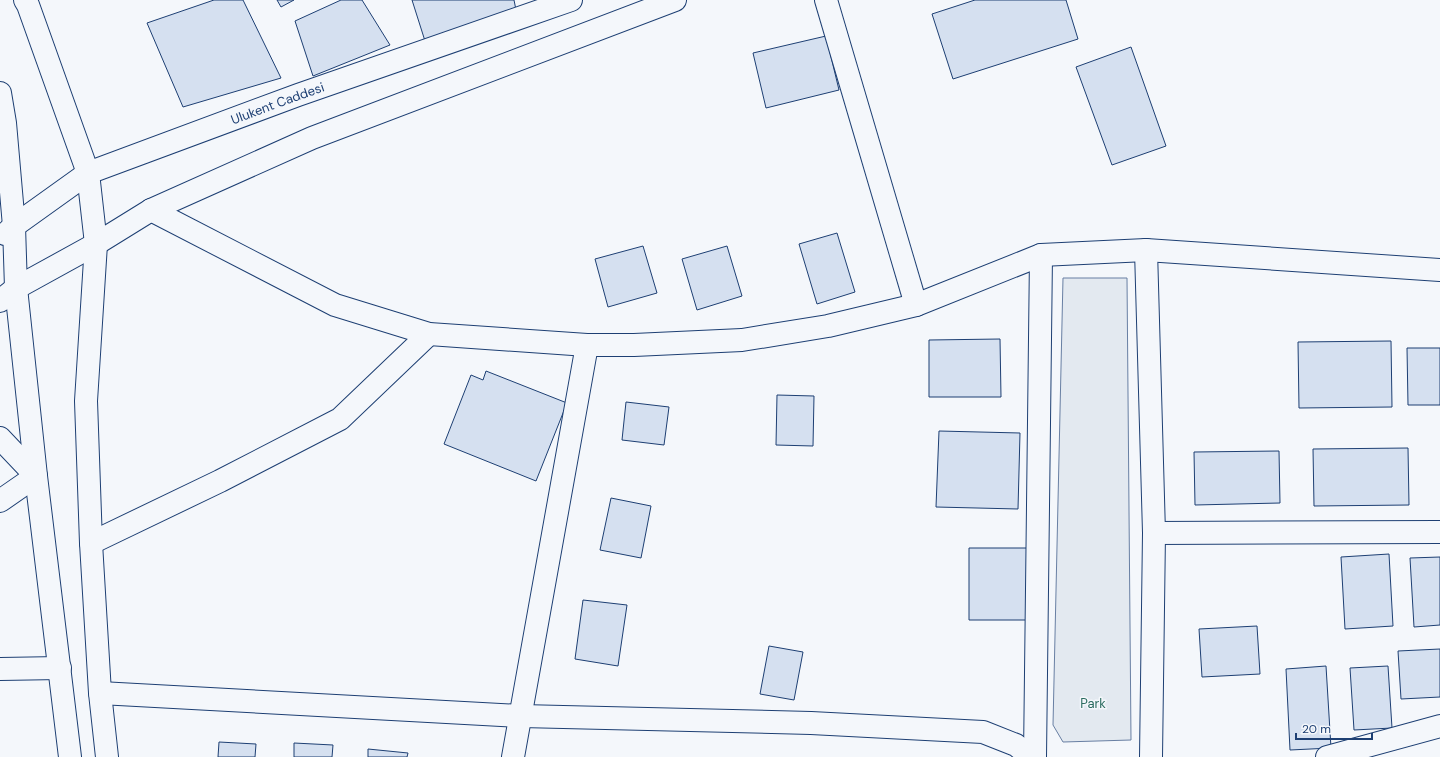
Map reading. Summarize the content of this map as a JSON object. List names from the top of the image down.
{
  "streets": {
    "street": ["Ulukent Caddesi"]
  },
  "parks": ["Park"],
  "scale_bar": "20 m"
}
